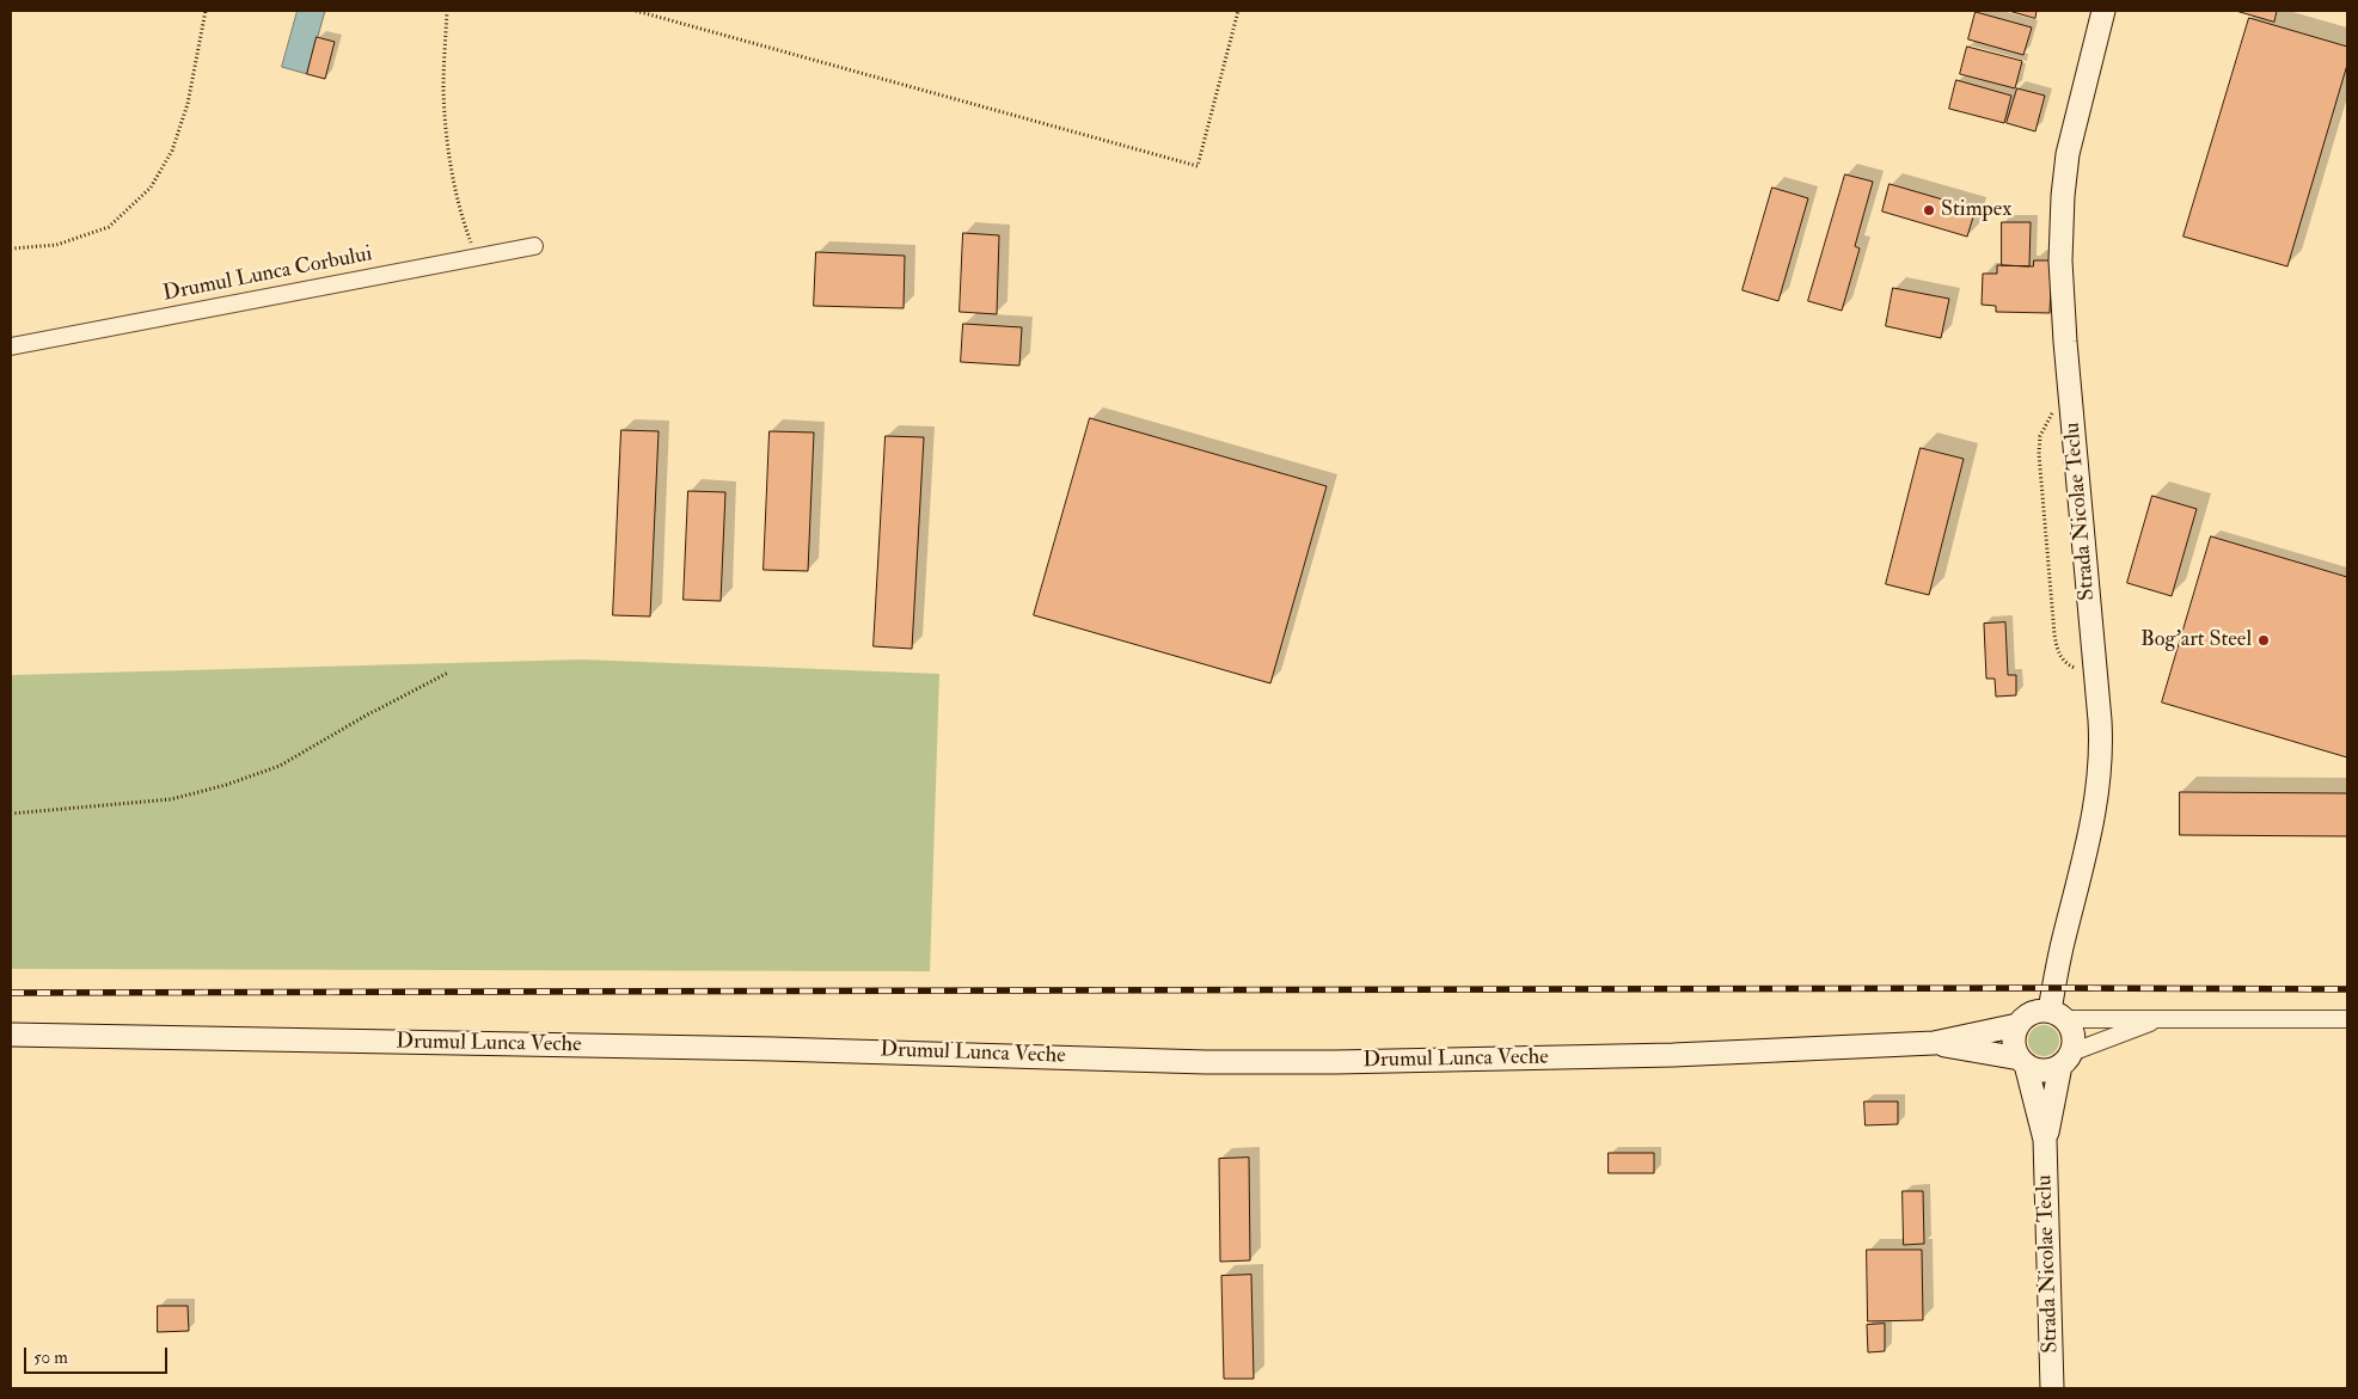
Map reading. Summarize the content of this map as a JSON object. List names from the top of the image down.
{
  "streets": {
    "street": ["Drumul Lunca Corbului", "Strada Nicolae Teclu", "Drumul Lunca Veche"]
  },
  "crossings": [
    ["Strada Nicolae Teclu", "Drumul Lunca Veche"]
  ],
  "places": ["Stimpex", "Bog'art Steel"],
  "scale_bar": "50 m"
}
